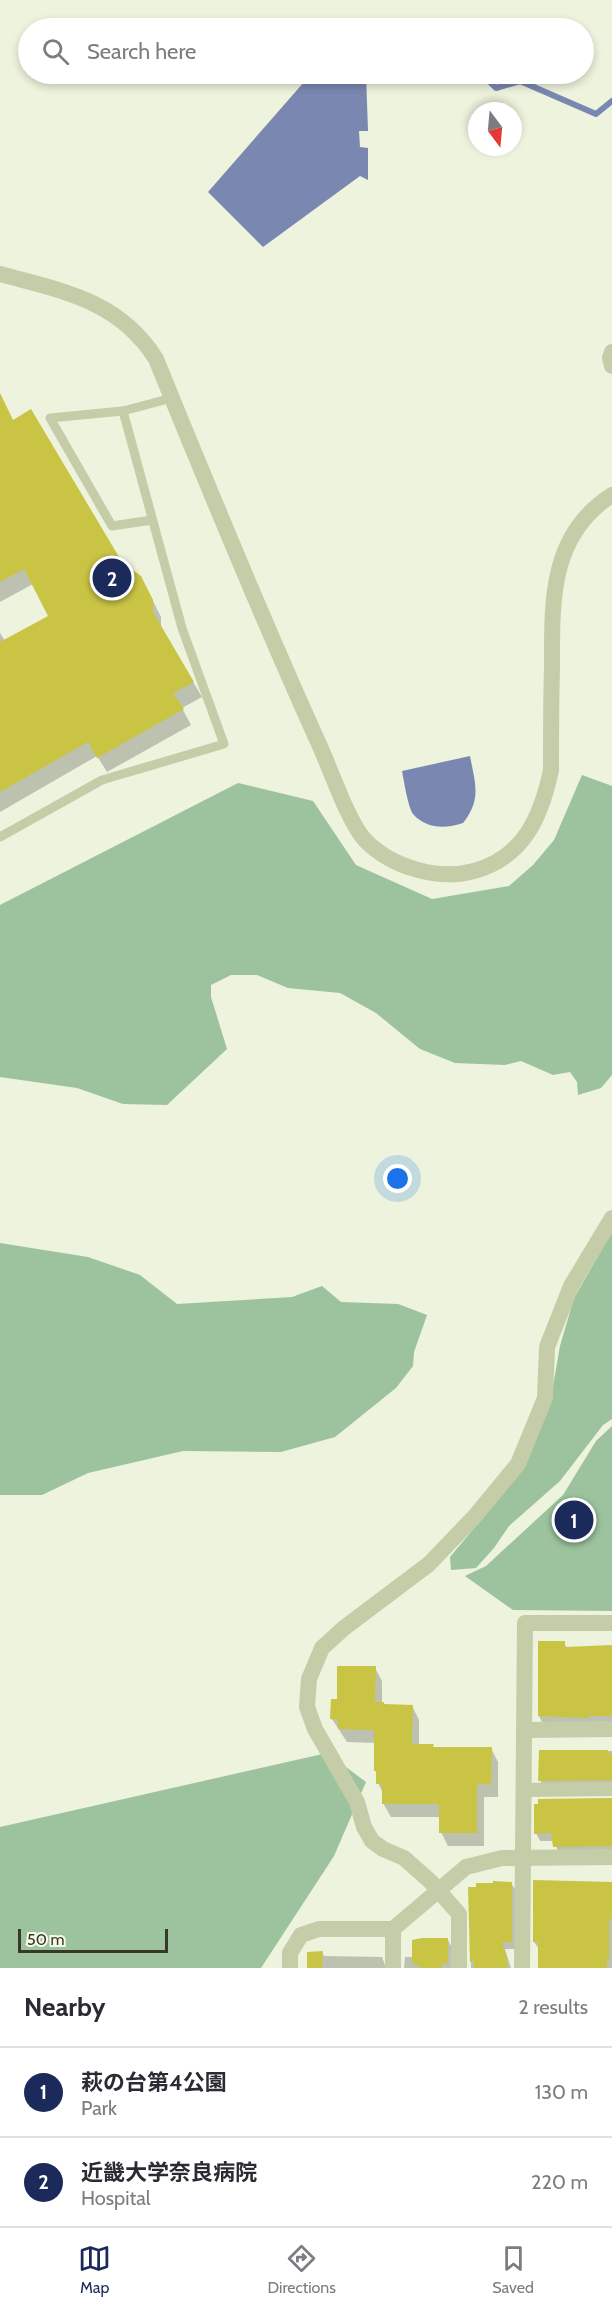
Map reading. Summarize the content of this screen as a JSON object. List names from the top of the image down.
{
  "scale_bar": "50 m",
  "north": "bottom",
  "page": {
    "search": "Search here",
    "pins": ["2", "1"],
    "scale": "50 m",
    "heading": ["Nearby", "2 results"],
    "list": [
      {
        "mark": "1",
        "name": "萩の台第4公園",
        "note": "Park",
        "value": "130 m"
      },
      {
        "mark": "2",
        "name": "近畿大学奈良病院",
        "note": "Hospital",
        "value": "220 m"
      }
    ],
    "nav": ["Map", "Directions", "Saved"]
  }
}
